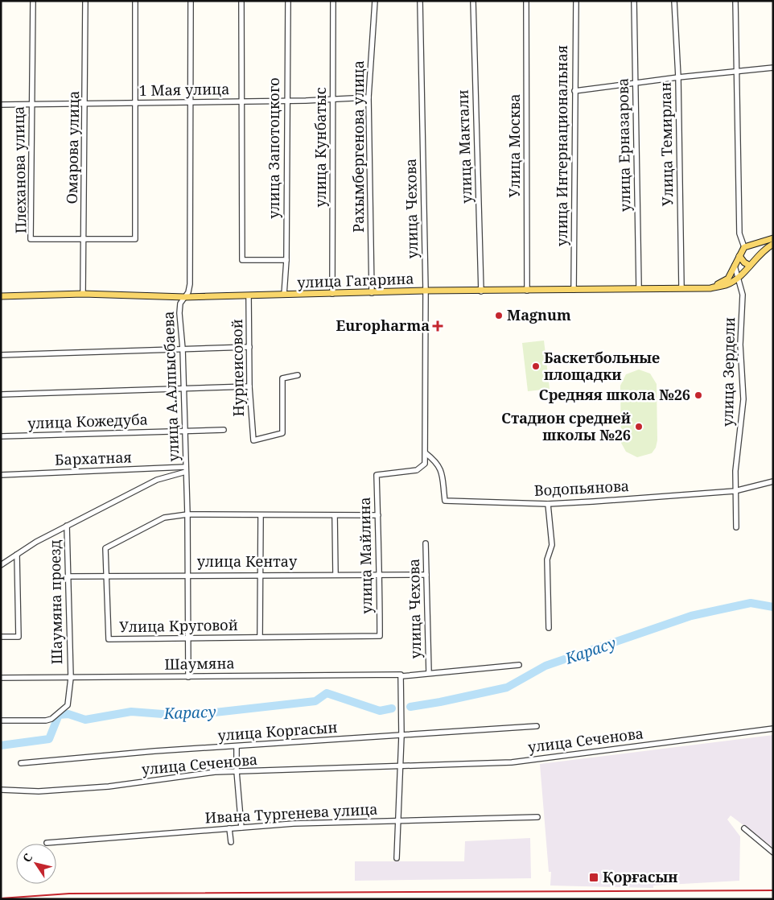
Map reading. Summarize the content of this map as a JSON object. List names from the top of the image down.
{
  "streets": {
    "main road": ["улица Гагарина"],
    "street": [
      "1 Мая улица",
      "Улица Темирлан",
      "улица Ерназарова",
      "Улица Москва",
      "улица Интернациональная",
      "Рахымбергенова улица",
      "улица Мактали",
      "Омарова улица",
      "улица Кунбатыс",
      "улица Запотоцкого",
      "Плеханова улица",
      "улица Чехова",
      "Нурпеисовой",
      "улица Зердели",
      "улица А.Алпысбаева",
      "улица Кожедуба",
      "Бархатная",
      "Водопьянова",
      "улица Майлина",
      "улица Кентау",
      "Шаумяна проезд",
      "Улица Круговой",
      "Шаумяна",
      "улица Коргасын",
      "улица Сеченова",
      "Ивана Тургенева улица"
    ]
  },
  "crossings": [
    ["1 Мая улица", "Рахымбергенова улица"],
    ["1 Мая улица", "Омарова улица"],
    ["1 Мая улица", "улица Кунбатыс"],
    ["1 Мая улица", "улица Запотоцкого"],
    ["1 Мая улица", "Плеханова улица"],
    ["1 Мая улица", "улица А.Алпысбаева"],
    ["Улица Темирлан", "улица Гагарина"],
    ["улица Ерназарова", "улица Гагарина"],
    ["Улица Москва", "улица Гагарина"],
    ["улица Интернациональная", "улица Гагарина"],
    ["Рахымбергенова улица", "улица Гагарина"],
    ["улица Мактали", "улица Гагарина"],
    ["Омарова улица", "Плеханова улица"],
    ["Омарова улица", "улица Гагарина"],
    ["улица Кунбатыс", "улица Гагарина"],
    ["улица Запотоцкого", "улица Гагарина"],
    ["улица Чехова", "улица Гагарина"],
    ["улица Чехова", "Водопьянова"],
    ["улица Чехова", "улица Майлина"],
    ["улица Чехова", "улица Кентау"],
    ["улица Чехова", "Шаумяна"],
    ["улица Гагарина", "Нурпеисовой"],
    ["улица Гагарина", "улица Зердели"],
    ["улица Гагарина", "улица А.Алпысбаева"],
    ["улица Зердели", "Водопьянова"],
    ["улица А.Алпысбаева", "улица Кожедуба"],
    ["улица А.Алпысбаева", "Бархатная"],
    ["улица А.Алпысбаева", "улица Кентау"],
    ["улица А.Алпысбаева", "Улица Круговой"],
    ["улица А.Алпысбаева", "Шаумяна"],
    ["улица Майлина", "улица Кентау"],
    ["улица Майлина", "Улица Круговой"],
    ["улица Кентау", "Шаумяна проезд"],
    ["улица Кентау", "Улица Круговой"],
    ["Шаумяна проезд", "Шаумяна"]
  ],
  "water": ["Карасу"],
  "places": {
    "other": [
      "Magnum",
      "Баскетбольные площадки",
      "Средняя школа №26",
      "Стадион средней школы №26"
    ],
    "health": ["Europharma"],
    "transit": ["Қорғасын"]
  },
  "north": "top left"
}
